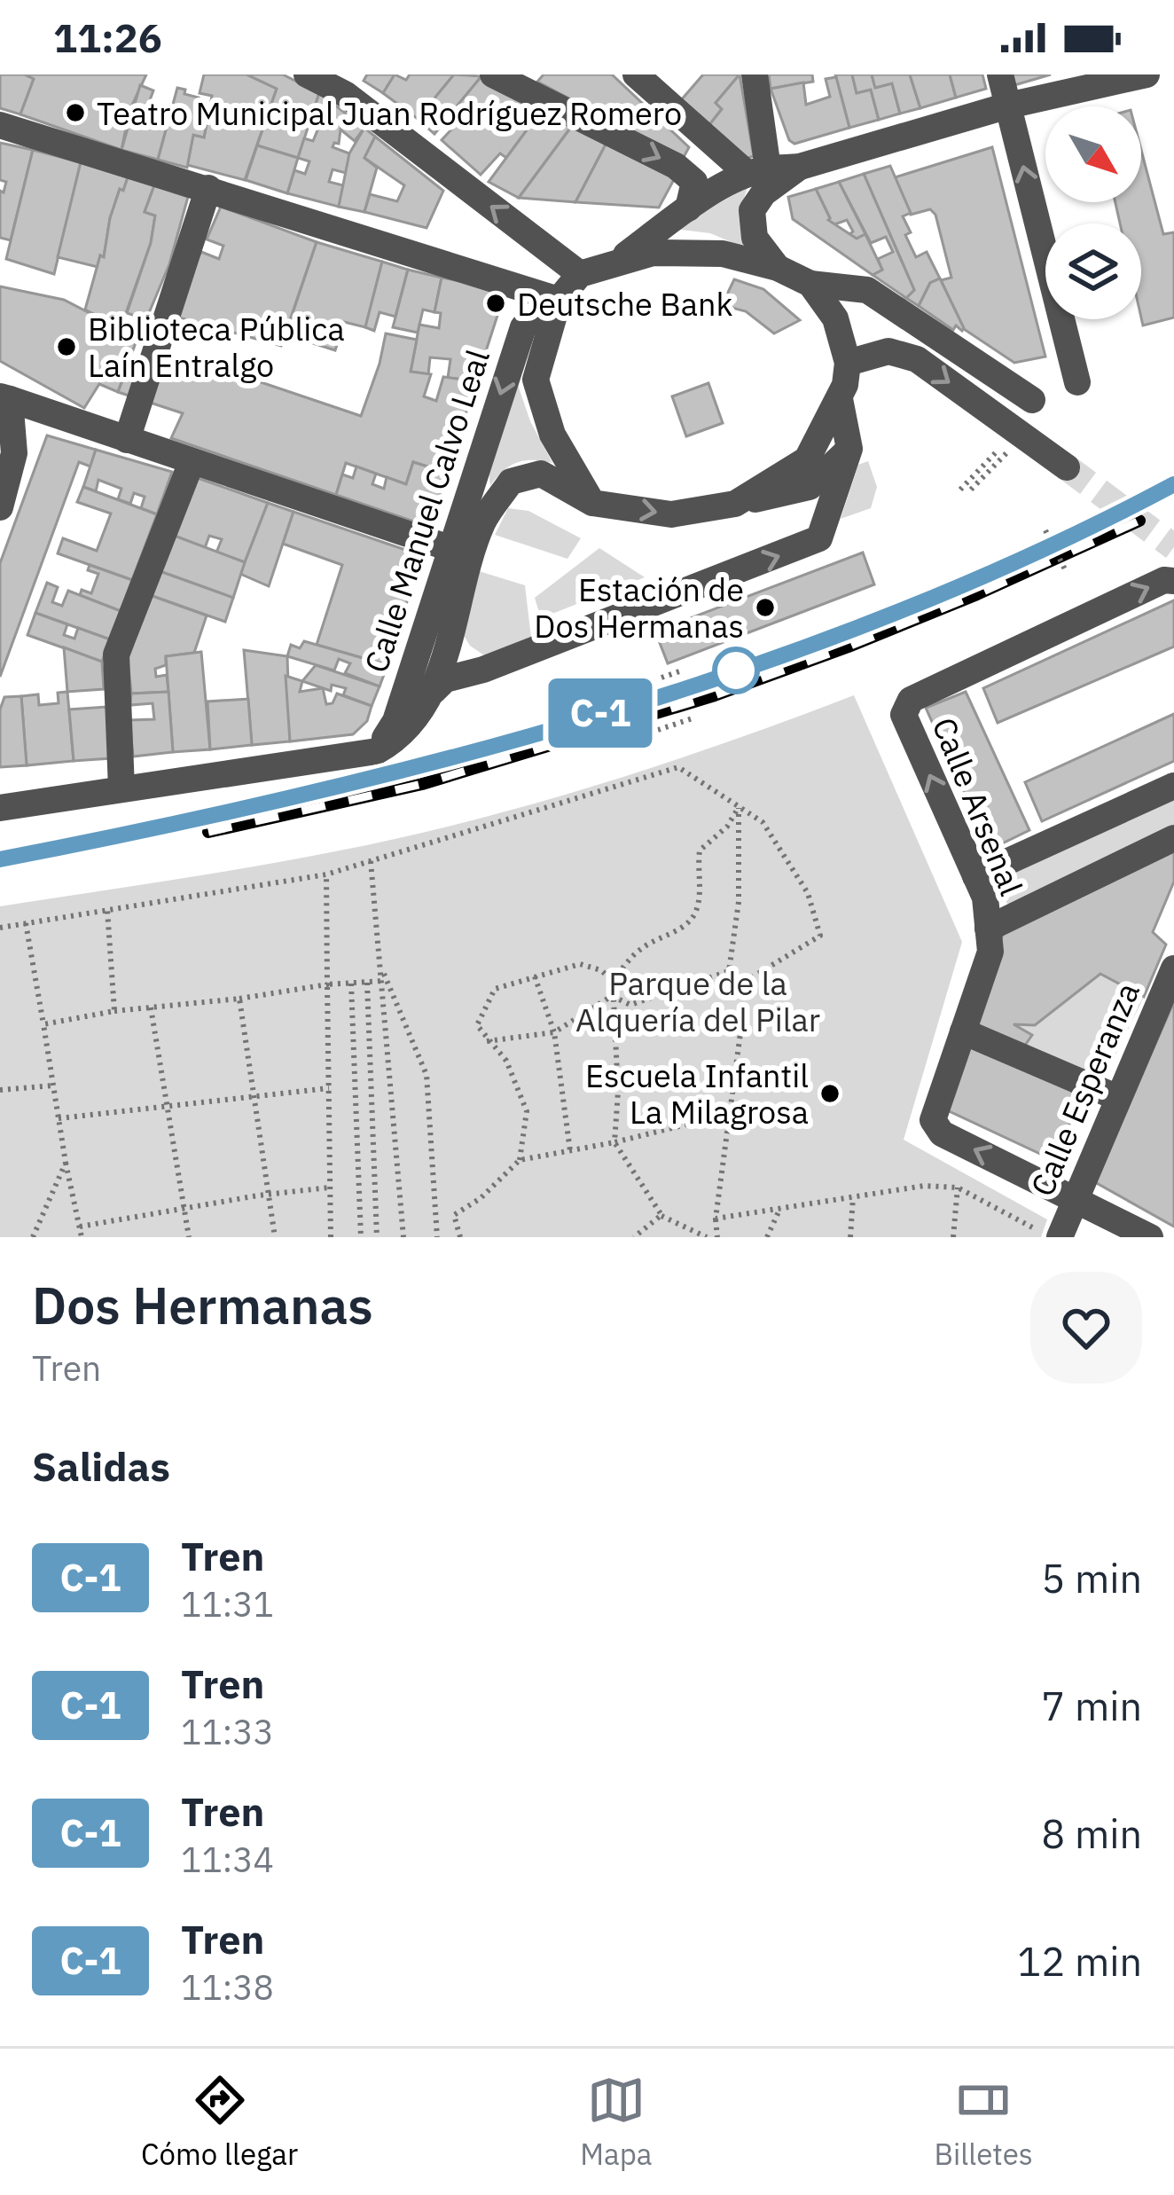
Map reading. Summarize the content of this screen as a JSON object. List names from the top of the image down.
{
  "streets": {
    "street": ["Calle Manuel Calvo Leal", "Calle Arsenal", "Calle Esperanza"]
  },
  "crossings": [
    ["Calle Arsenal", "Calle Esperanza"]
  ],
  "parks": ["Parque de la Alquería del Pilar"],
  "places": [
    "Teatro Municipal Juan Rodríguez Romero",
    "Deutsche Bank",
    "Biblioteca Pública Laín Entralgo",
    "Estación de Dos Hermanas",
    "Escuela Infantil La Milagrosa"
  ],
  "north": "bottom right",
  "page": {
    "status": "11:26",
    "on_map": "C-1",
    "heading": [
      ["Dos Hermanas", "Tren"],
      "Salidas"
    ],
    "list": [
      {
        "mark": "C-1",
        "name": "Tren",
        "note": "11:31",
        "value": "5 min"
      },
      {
        "mark": "C-1",
        "name": "Tren",
        "note": "11:33",
        "value": "7 min"
      },
      {
        "mark": "C-1",
        "name": "Tren",
        "note": "11:34",
        "value": "8 min"
      },
      {
        "mark": "C-1",
        "name": "Tren",
        "note": "11:38",
        "value": "12 min"
      }
    ],
    "tabs": ["Cómo llegar", "Mapa", "Billetes"]
  }
}
